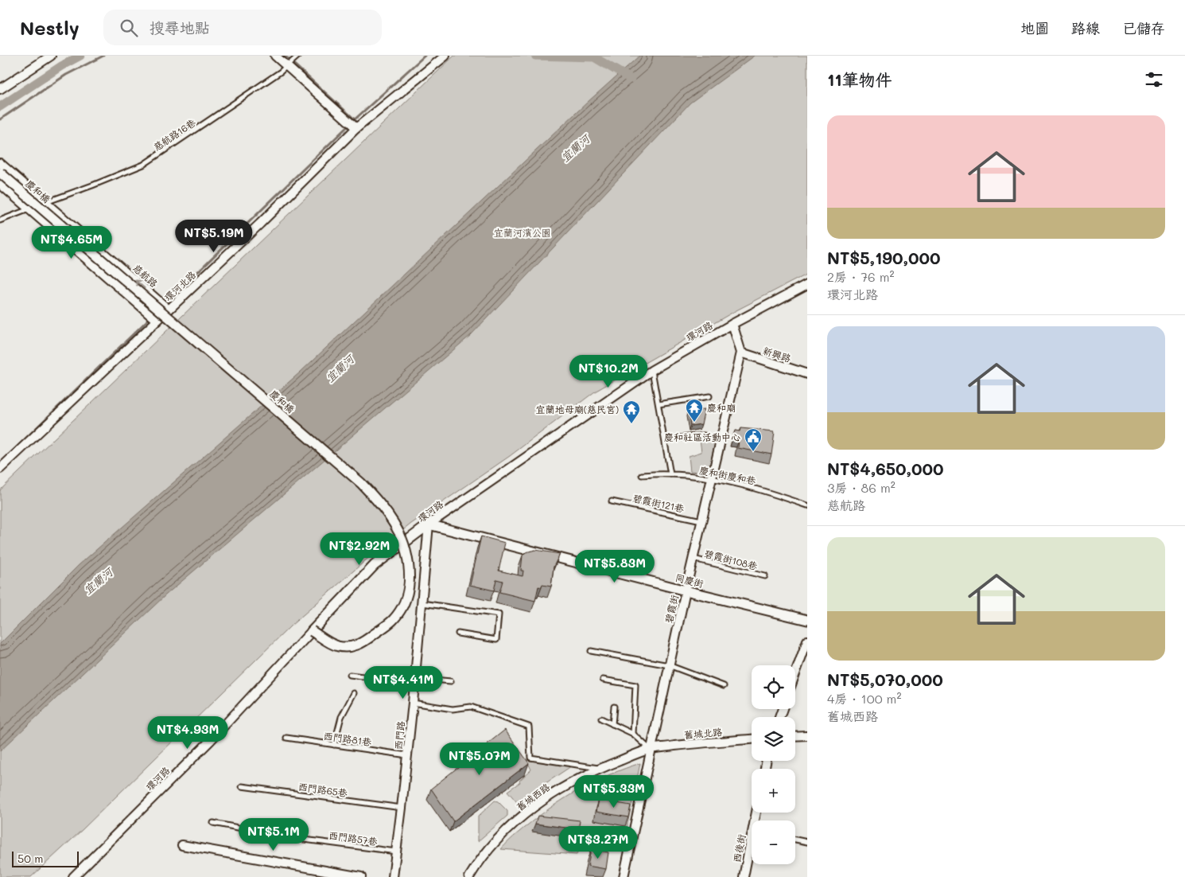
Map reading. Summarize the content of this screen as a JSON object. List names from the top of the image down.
{
  "streets": {
    "street": [
      "慶和橋",
      "慈航路",
      "環河北路",
      "環河路",
      "新興路",
      "同慶街",
      "碧霞街",
      "舊城北路",
      "西門路",
      "舊城西路",
      "西後街"
    ],
    "lane": [
      "慈航路16巷",
      "慶和街慶和巷",
      "碧霞街121巷",
      "碧霞街108巷",
      "西門路81巷",
      "西門路65巷",
      "西門路57巷"
    ]
  },
  "crossings": [
    ["慈航路16巷", "慈航路"],
    ["慶和橋", "環河路"],
    ["慈航路", "環河北路"],
    ["環河路", "同慶街"],
    ["環河路", "西門路"],
    ["新興路", "碧霞街"],
    ["慶和街慶和巷", "碧霞街"],
    ["碧霞街121巷", "碧霞街"],
    ["碧霞街108巷", "碧霞街"],
    ["同慶街", "碧霞街"],
    ["同慶街", "西門路"],
    ["碧霞街", "舊城北路"],
    ["碧霞街", "舊城西路"],
    ["舊城北路", "舊城西路"],
    ["西門路", "西門路81巷"],
    ["西門路", "西門路65巷"],
    ["西門路", "西門路57巷"]
  ],
  "water": ["宜蘭河"],
  "parks": ["宜蘭河濱公園"],
  "places": {
    "temple": ["慶和廟", "宜蘭地母廟(慈民宮)"],
    "public building": ["慶和社區活動中心"]
  },
  "scale_bar": "50 m",
  "page": {
    "header": "Nestly",
    "search": "搜尋地點",
    "nav": ["地圖", "路線", "已儲存"],
    "heading": "11筆物件",
    "list": [
      {
        "name": "NT$5,190,000",
        "note": "2房 · 76 m² · 環河北路"
      },
      {
        "name": "NT$4,650,000",
        "note": "3房 · 86 m² · 慈航路"
      },
      {
        "name": "NT$5,070,000",
        "note": "4房 · 100 m² · 舊城西路"
      }
    ],
    "price": [
      "NT$5.19M",
      "NT$4.65M",
      "NT$10.2M",
      "NT$2.92M",
      "NT$5.83M",
      "NT$4.41M",
      "NT$4.93M",
      "NT$5.07M",
      "NT$5.33M",
      "NT$5.1M",
      "NT$3.27M"
    ],
    "map_buttons": ["+", "−"],
    "scale": "50 m"
  }
}
